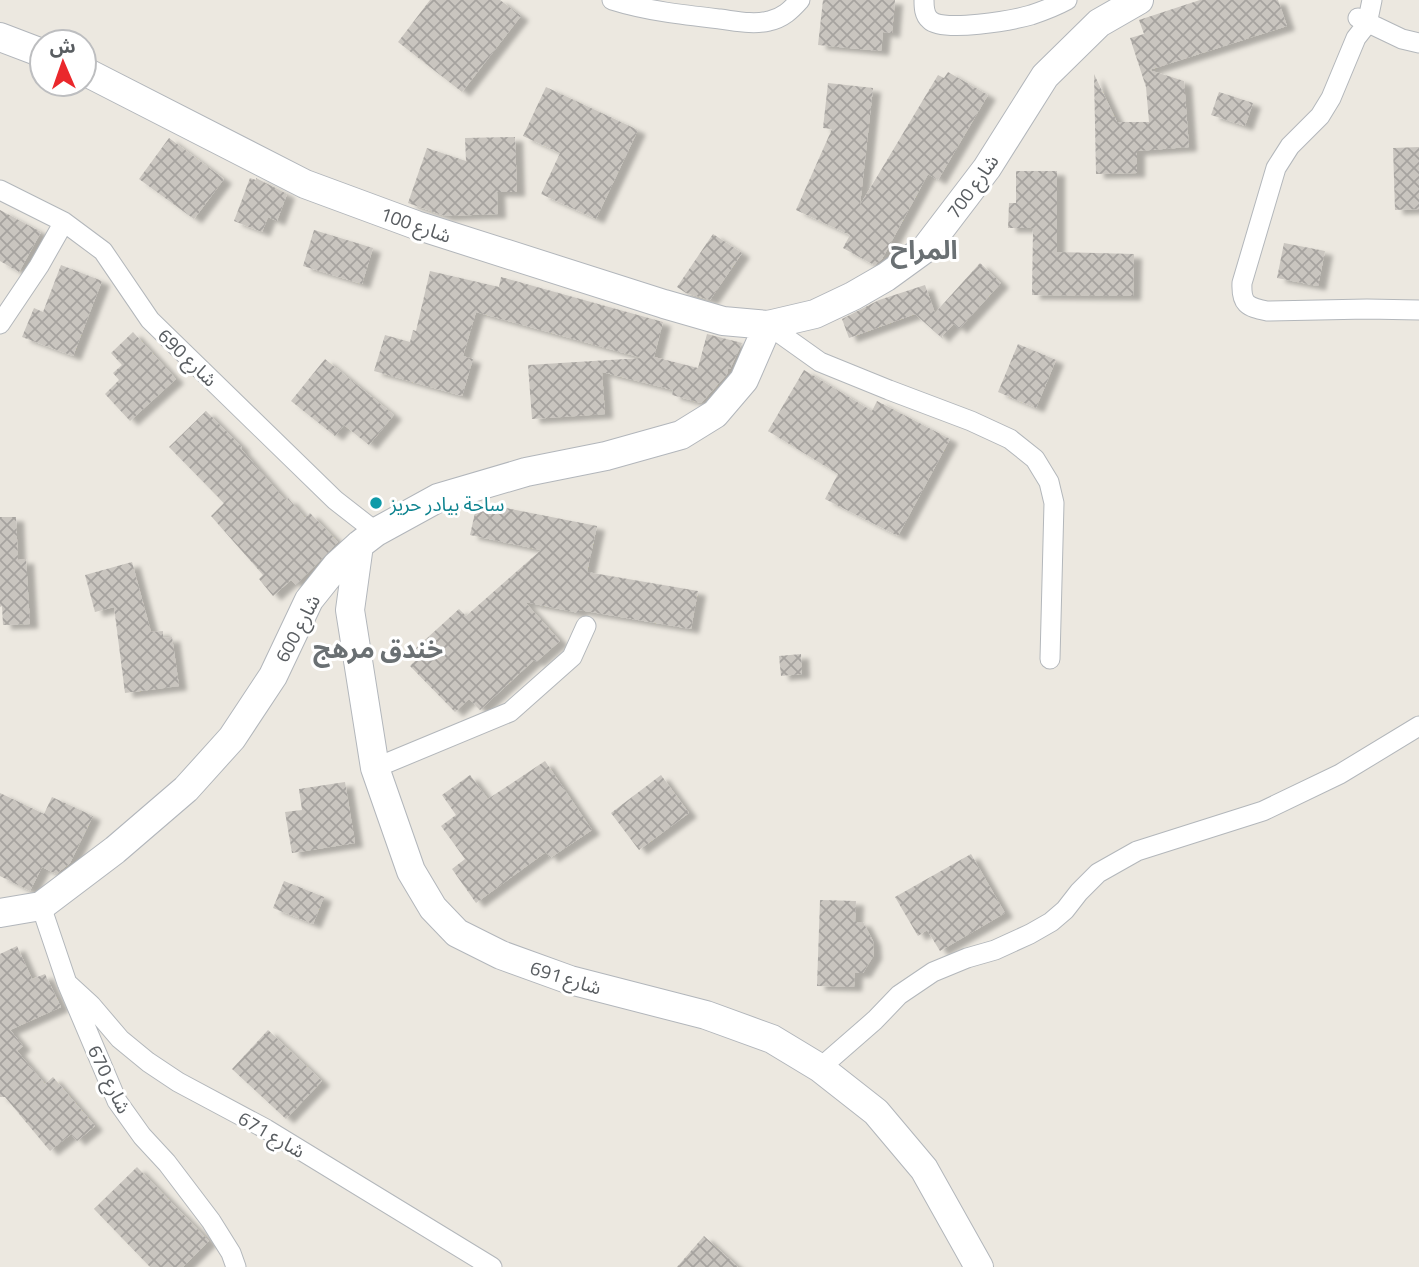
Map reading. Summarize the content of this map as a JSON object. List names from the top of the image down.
{
  "streets": {
    "main road": [
      "شارع 700",
      "شارع 100",
      "شارع 600",
      "شارع 691"
    ],
    "street": ["شارع 690", "شارع 670", "شارع 671"]
  },
  "crossings": [
    ["شارع 700", "شارع 100"],
    ["شارع 700", "شارع 600"],
    ["شارع 100", "شارع 600"],
    ["شارع 690", "شارع 600"],
    ["شارع 690", "شارع 691"],
    ["شارع 600", "شارع 691"],
    ["شارع 600", "شارع 670"],
    ["شارع 670", "شارع 671"]
  ],
  "districts": ["المراح", "خندق مرهج"],
  "places": ["ساحة بيادر حريز"],
  "north": "top"
}
